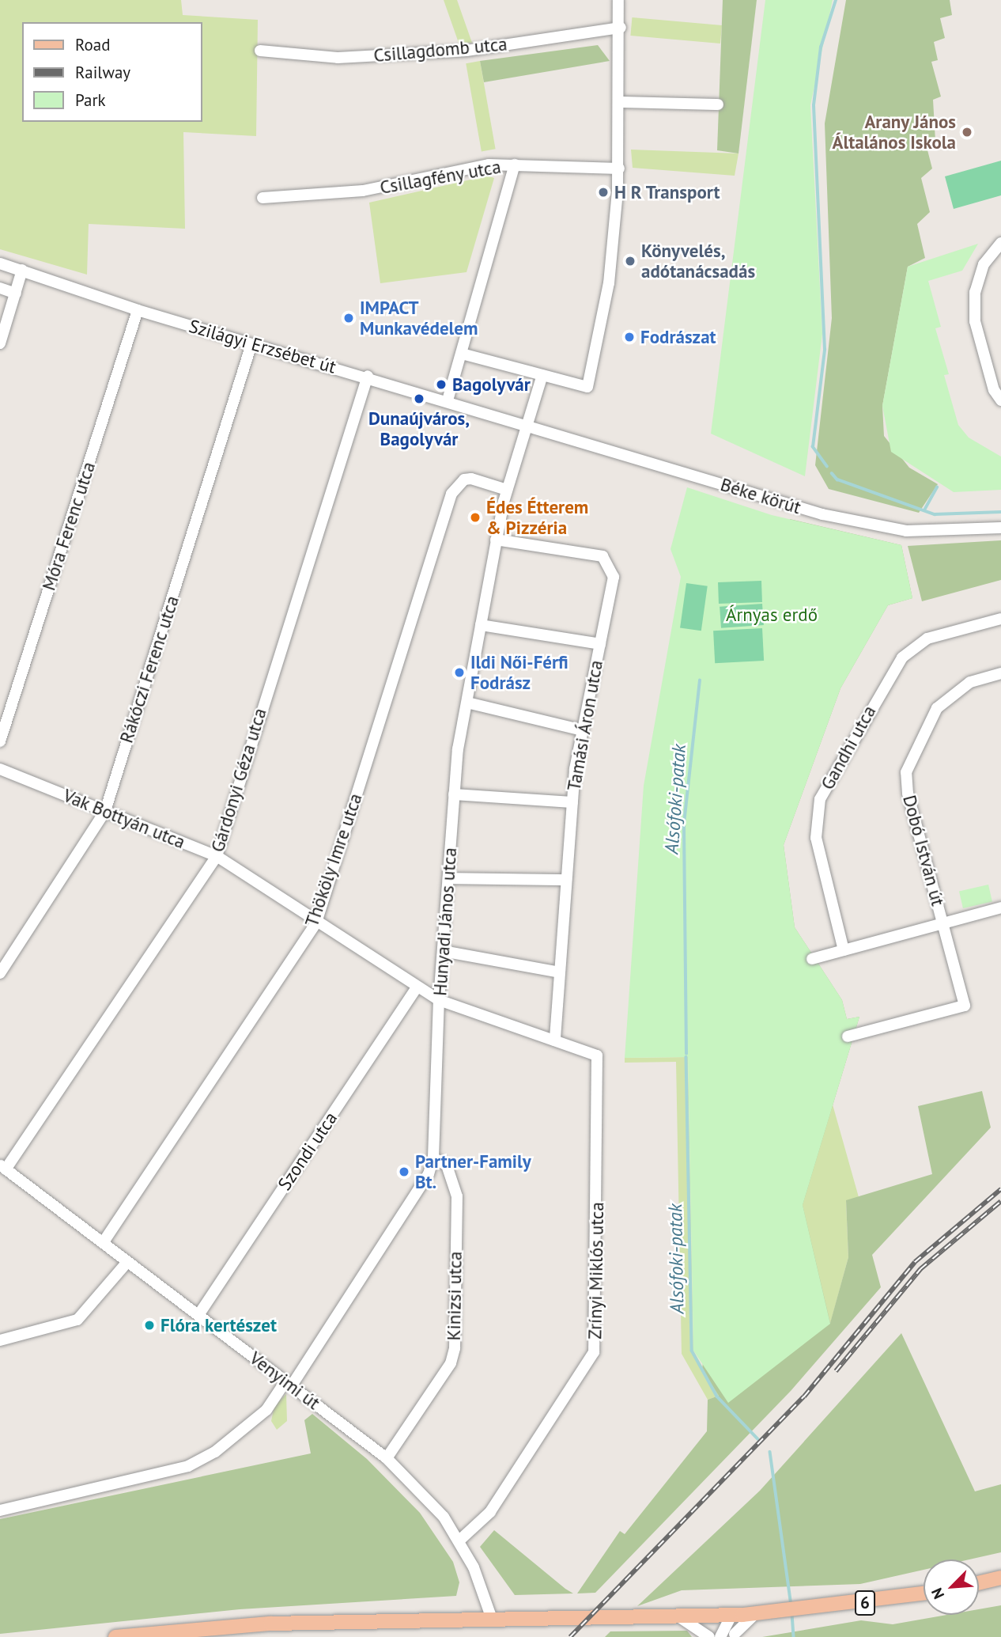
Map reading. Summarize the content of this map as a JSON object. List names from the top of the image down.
{
  "streets": {
    "main road": ["6"],
    "street": [
      "Csillagdomb utca",
      "Csillagfény utca",
      "Szilágyi Erzsébet út",
      "Béke körút",
      "Móra Ferenc utca",
      "Rákóczi Ferenc utca",
      "Tamási Áron utca",
      "Gandhi utca",
      "Gárdonyi Géza utca",
      "Vak Bottyán utca",
      "Dobó István út",
      "Thököly Imre utca",
      "Hunyadi János utca",
      "Szondi utca",
      "Zrínyi Miklós utca",
      "Kinizsi utca",
      "Venyimi út"
    ]
  },
  "crossings": [
    ["Szilágyi Erzsébet út", "Béke körút"],
    ["Szilágyi Erzsébet út", "Móra Ferenc utca"],
    ["Szilágyi Erzsébet út", "Rákóczi Ferenc utca"],
    ["Szilágyi Erzsébet út", "Gárdonyi Géza utca"],
    ["Szilágyi Erzsébet út", "Hunyadi János utca"],
    ["Béke körút", "Hunyadi János utca"],
    ["Rákóczi Ferenc utca", "Vak Bottyán utca"],
    ["Tamási Áron utca", "Vak Bottyán utca"],
    ["Tamási Áron utca", "Hunyadi János utca"],
    ["Gárdonyi Géza utca", "Vak Bottyán utca"],
    ["Gárdonyi Géza utca", "Venyimi út"],
    ["Vak Bottyán utca", "Thököly Imre utca"],
    ["Vak Bottyán utca", "Hunyadi János utca"],
    ["Vak Bottyán utca", "Szondi utca"],
    ["Vak Bottyán utca", "Zrínyi Miklós utca"],
    ["Thököly Imre utca", "Hunyadi János utca"],
    ["Thököly Imre utca", "Venyimi út"],
    ["Hunyadi János utca", "Kinizsi utca"],
    ["Hunyadi János utca", "Venyimi út"],
    ["Szondi utca", "Venyimi út"],
    ["Zrínyi Miklós utca", "Venyimi út"],
    ["Kinizsi utca", "Venyimi út"],
    ["Venyimi út", "6"]
  ],
  "water": ["Alsófoki-patak"],
  "parks": ["Árnyas erdő"],
  "places": [
    "Arany János Általános Iskola",
    "H R Transport",
    "Könyvelés, adótanácsadás",
    "IMPACT Munkavédelem",
    "Fodrászat",
    "Bagolyvár",
    "Dunaújváros, Bagolyvár",
    "Édes Étterem & Pizzéria",
    "Ildi Női-Férfi Fodrász",
    "Partner-Family Bt.",
    "Flóra kertészet"
  ],
  "legend": ["Road", "Railway", "Park"],
  "north": "bottom left"
}
